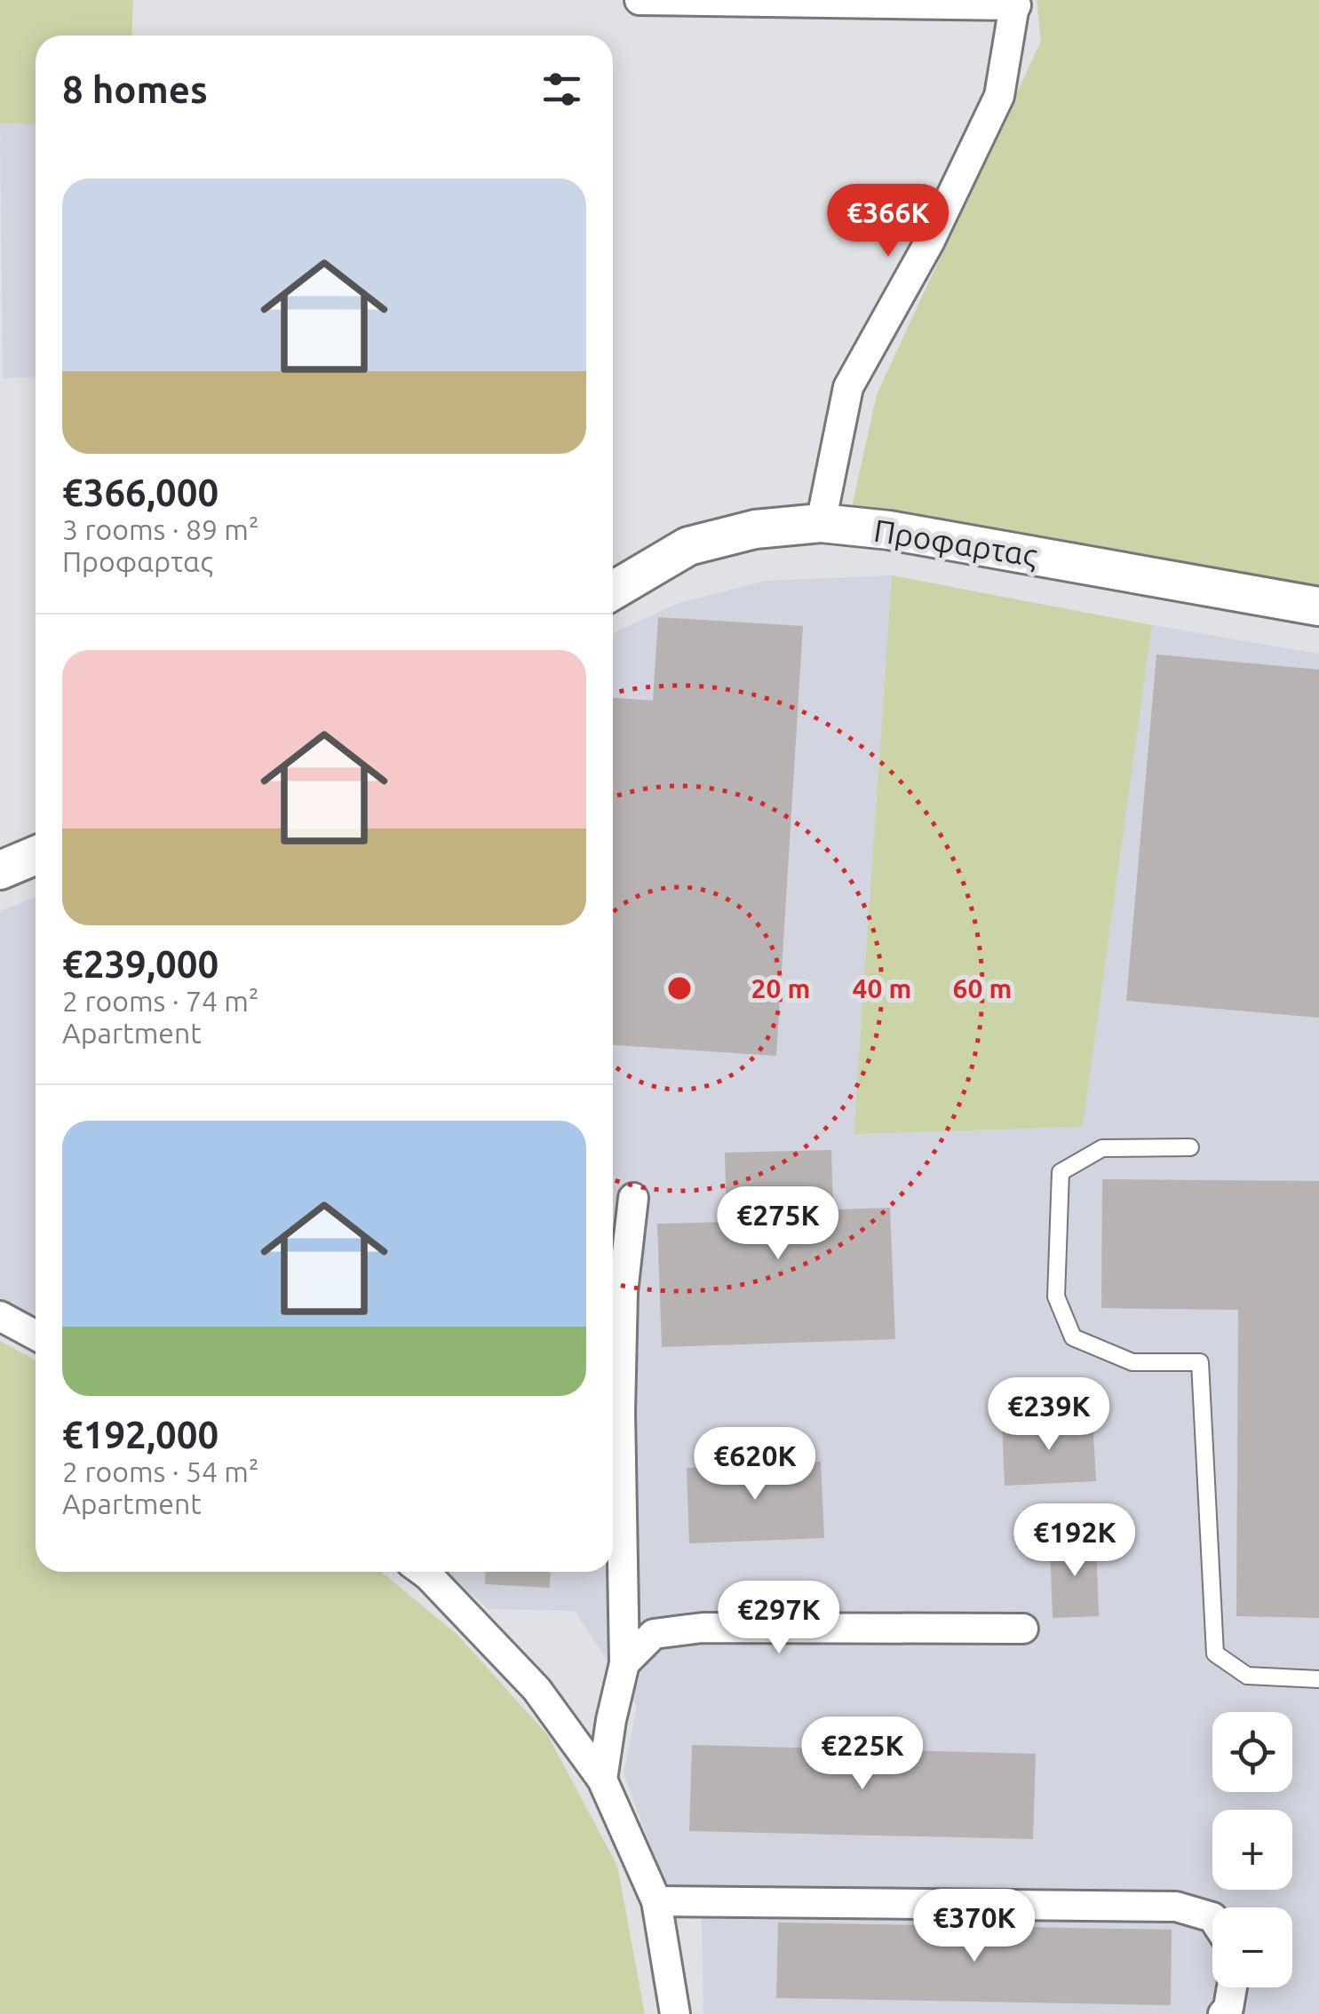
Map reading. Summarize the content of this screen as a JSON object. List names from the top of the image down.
{
  "streets": {
    "street": ["Προφαρτας"]
  },
  "page": {
    "heading": "8 homes",
    "list": [
      {
        "name": "€366,000",
        "note": "3 rooms · 89 m² · Προφαρτας"
      },
      {
        "name": "€239,000",
        "note": "2 rooms · 74 m² · Apartment"
      },
      {
        "name": "€192,000",
        "note": "2 rooms · 54 m² · Apartment"
      }
    ],
    "price": [
      "€366K",
      "€275K",
      "€239K",
      "€620K",
      "€192K",
      "€297K",
      "€225K",
      "€370K"
    ],
    "map_buttons": ["+", "−"]
  },
  "rings": ["20 m", "40 m", "60 m"]
}
